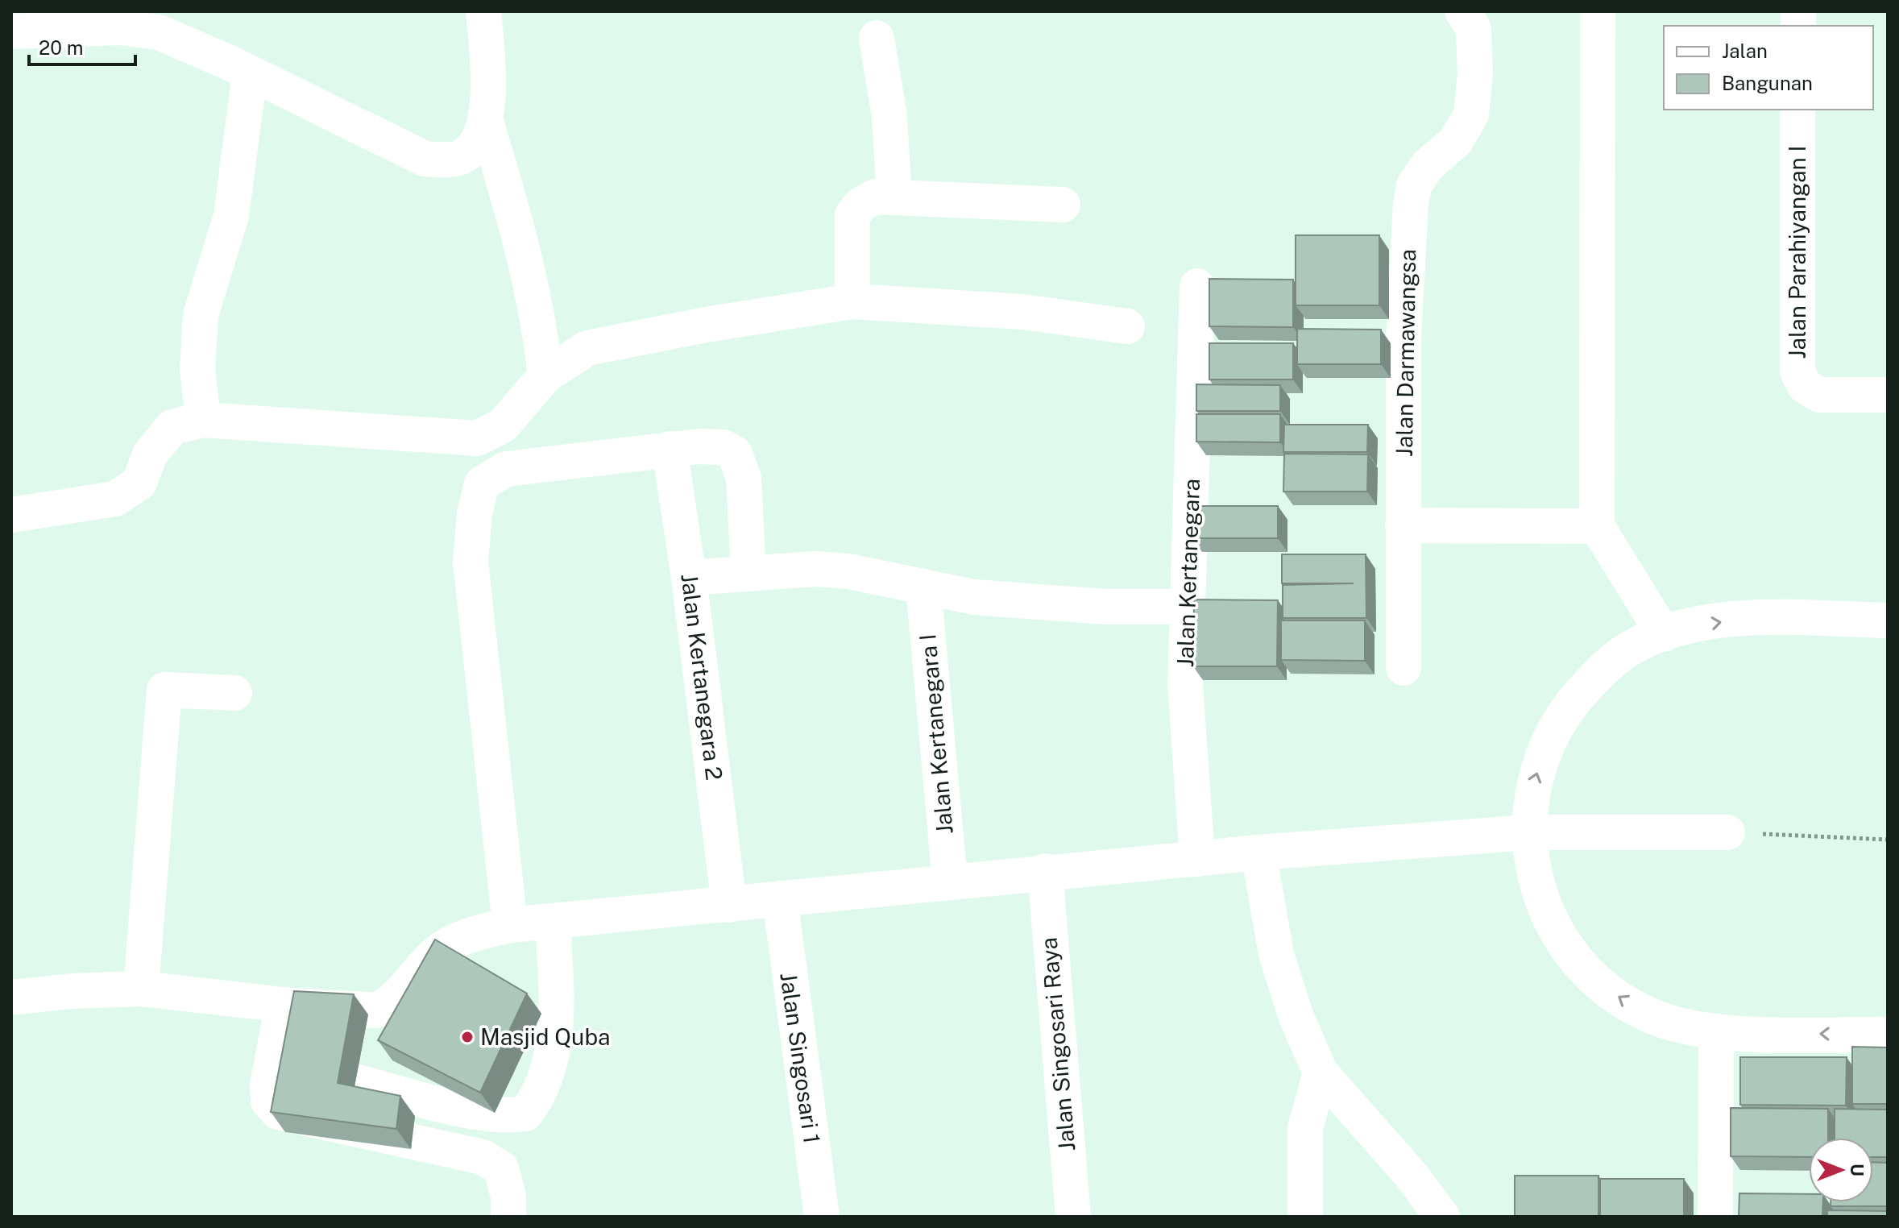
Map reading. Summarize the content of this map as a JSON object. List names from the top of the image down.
{
  "streets": {
    "street": [
      "Jalan Parahiyangan I",
      "Jalan Darmawangsa",
      "Jalan Kertanegara",
      "Jalan Kertanegara 2",
      "Jalan Kertanegara I",
      "Jalan Singosari Raya",
      "Jalan Singosari 1"
    ]
  },
  "places": ["Masjid Quba"],
  "legend": ["Jalan", "Bangunan"],
  "scale_bar": "20 m",
  "north": "right"
}
